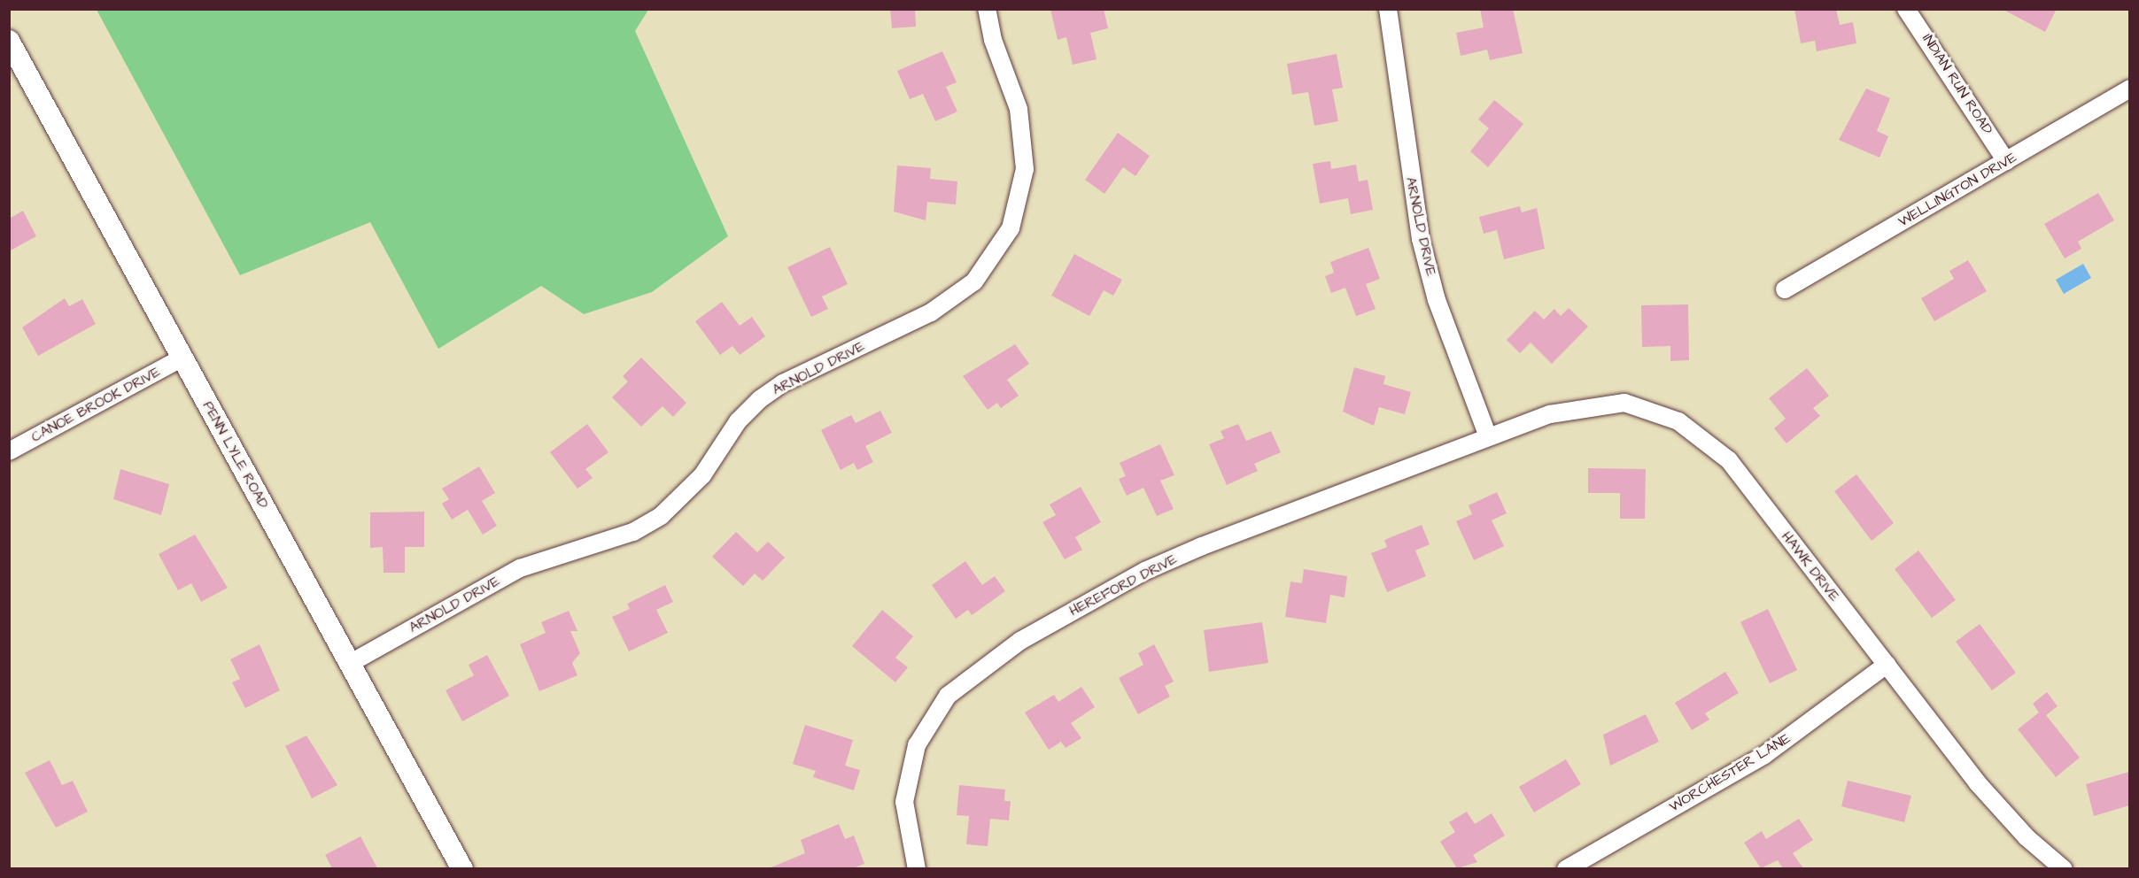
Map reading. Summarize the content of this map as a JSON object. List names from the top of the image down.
{
  "streets": {
    "street": [
      "INDIAN RUN ROAD",
      "WELLINGTON DRIVE",
      "ARNOLD DRIVE",
      "CANOE BROOK DRIVE",
      "PENN LYLE ROAD",
      "HAWK DRIVE",
      "HEREFORD DRIVE",
      "WORCHESTER LANE"
    ]
  },
  "crossings": [
    ["INDIAN RUN ROAD", "WELLINGTON DRIVE"],
    ["ARNOLD DRIVE", "PENN LYLE ROAD"],
    ["ARNOLD DRIVE", "HAWK DRIVE"],
    ["ARNOLD DRIVE", "HEREFORD DRIVE"],
    ["CANOE BROOK DRIVE", "PENN LYLE ROAD"],
    ["HAWK DRIVE", "HEREFORD DRIVE"],
    ["HAWK DRIVE", "WORCHESTER LANE"]
  ]
}
